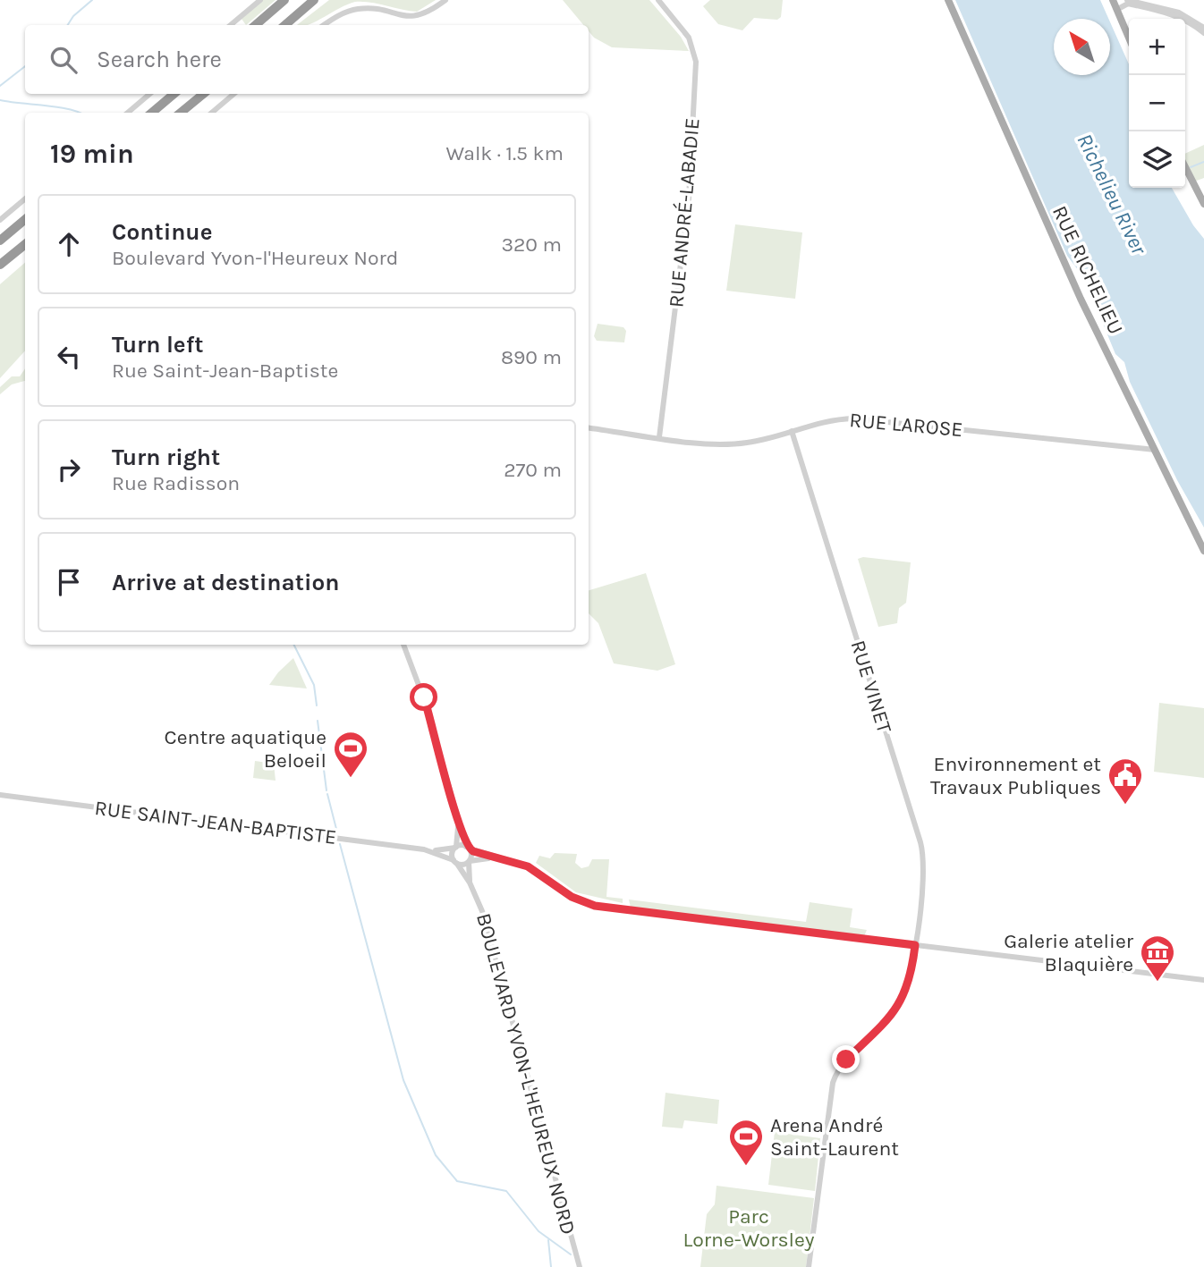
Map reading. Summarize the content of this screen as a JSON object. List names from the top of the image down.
{
  "streets": {
    "main road": ["RUE RICHELIEU"],
    "street": [
      "RUE ANDRÉ-LABADIE",
      "RUE LAROSE",
      "RUE VINET",
      "RUE SAINT-JEAN-BAPTISTE",
      "BOULEVARD YVON-L'HEUREUX NORD"
    ]
  },
  "crossings": [
    ["RUE ANDRÉ-LABADIE", "RUE LAROSE"],
    ["RUE RICHELIEU", "RUE LAROSE"],
    ["RUE LAROSE", "RUE VINET"],
    ["RUE SAINT-JEAN-BAPTISTE", "BOULEVARD YVON-L'HEUREUX NORD"]
  ],
  "water": ["Richelieu River"],
  "parks": ["Parc Lorne-Worsley"],
  "places": {
    "sports": ["Centre aquatique Beloeil", "Arena André Saint-Laurent"],
    "public building": ["Environnement et Travaux Publiques"],
    "museum": ["Galerie atelier Blaquière"]
  },
  "north": "top left",
  "page": {
    "map_buttons": ["+", "−"],
    "search": "Search here",
    "heading": ["19 min", "Walk · 1.5 km"],
    "list": [
      ["Continue", "Boulevard Yvon-l'Heureux Nord", "320 m"],
      ["Turn left", "Rue Saint-Jean-Baptiste", "890 m"],
      ["Turn right", "Rue Radisson", "270 m"],
      "Arrive at destination"
    ]
  }
}
